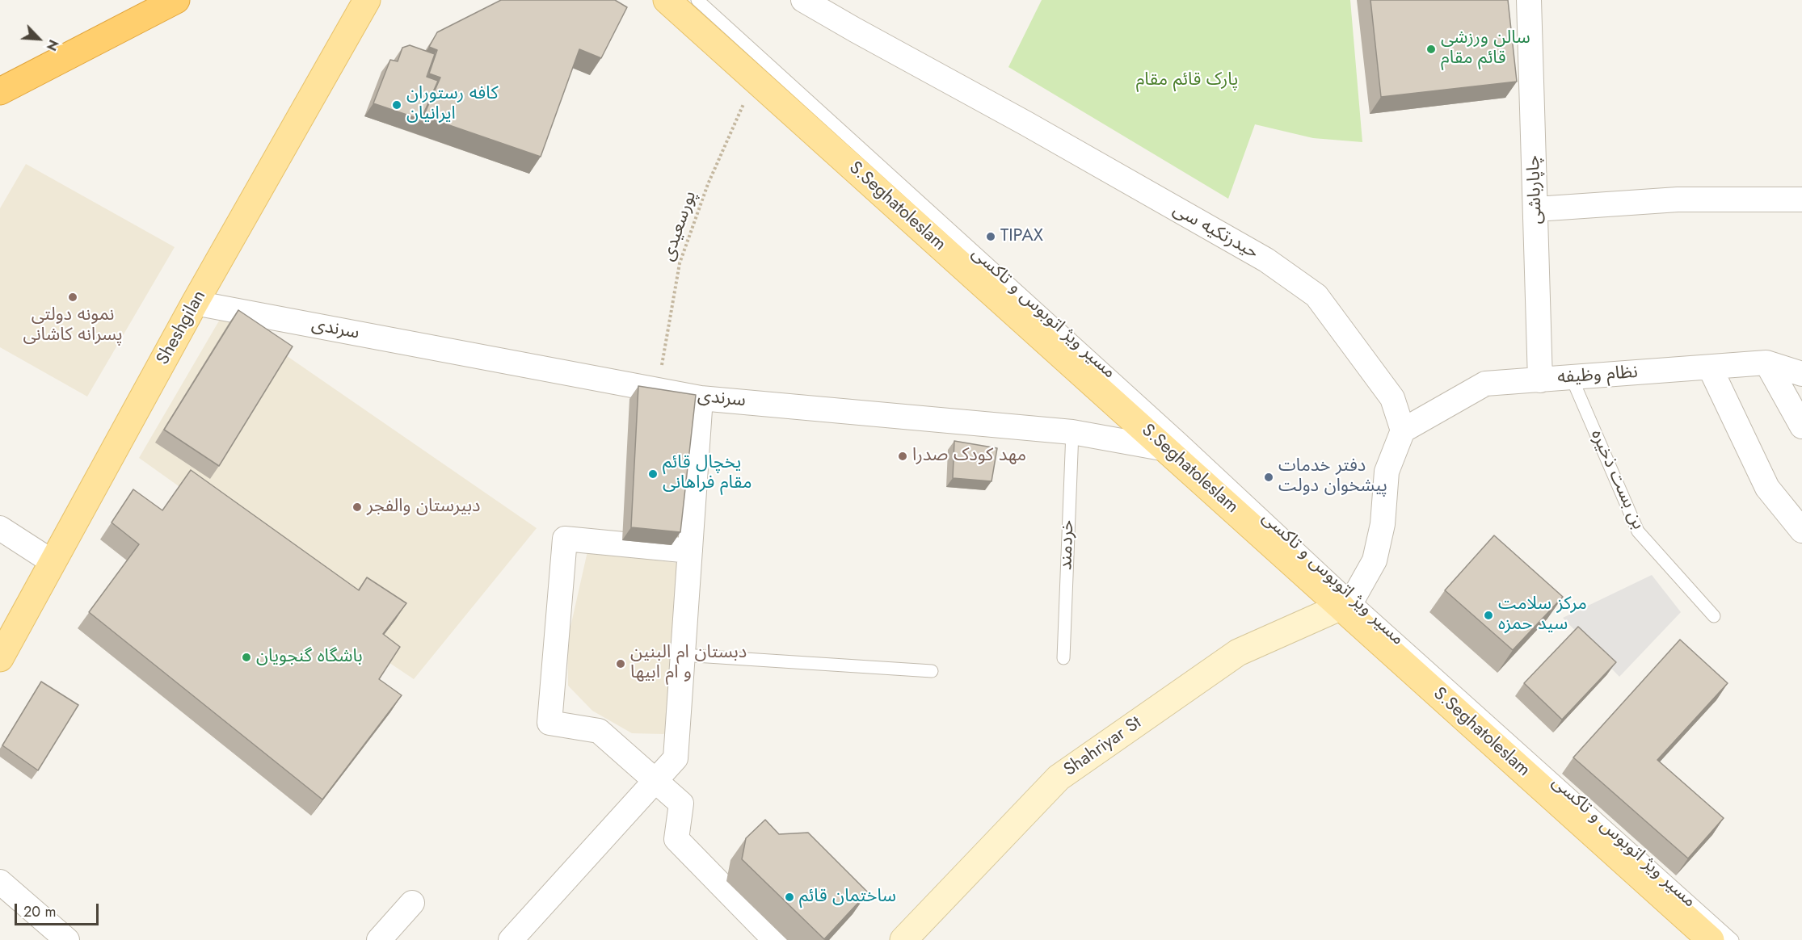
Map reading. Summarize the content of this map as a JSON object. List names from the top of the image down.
{
  "streets": {
    "main road": ["S.Seghatoleslam", "Sheshgilan"],
    "street": [
      "چاپارباشی",
      "حیدرتکیه سی",
      "سرندی",
      "نظام وظیفه",
      "Shahriyar St"
    ],
    "lane": ["مسیر ویژ اتوبوس و تاکسی", "بن بست ذخیره", "خردمند"],
    "path": ["پورسعیدی"]
  },
  "crossings": [
    ["چاپارباشی", "نظام وظیفه"],
    ["S.Seghatoleslam", "پورسعیدی"],
    ["S.Seghatoleslam", "مسیر ویژ اتوبوس و تاکسی"],
    ["S.Seghatoleslam", "سرندی"],
    ["S.Seghatoleslam", "Shahriyar St"],
    ["پورسعیدی", "سرندی"],
    ["حیدرتکیه سی", "نظام وظیفه"],
    ["مسیر ویژ اتوبوس و تاکسی", "Shahriyar St"],
    ["Sheshgilan", "سرندی"],
    ["سرندی", "خردمند"],
    ["نظام وظیفه", "بن بست ذخیره"]
  ],
  "parks": ["پارک قائم مقام"],
  "places": [
    "سالن ورزشی قائم مقام",
    "کافه رستوران ایرانیان",
    "TIPAX",
    "نمونه دولتی پسرانه کاشانی",
    "مهد کودک صدرا",
    "یخچال قائم مقام فراهانی",
    "دفتر خدمات پیشخوان دولت",
    "دبیرستان والفجر",
    "مرکز سلامت سید حمزه",
    "باشگاه گنجویان",
    "دبستان ام البنین و ام ابیها",
    "ساختمان قائم"
  ],
  "scale_bar": "20 m",
  "north": "bottom right"
}
